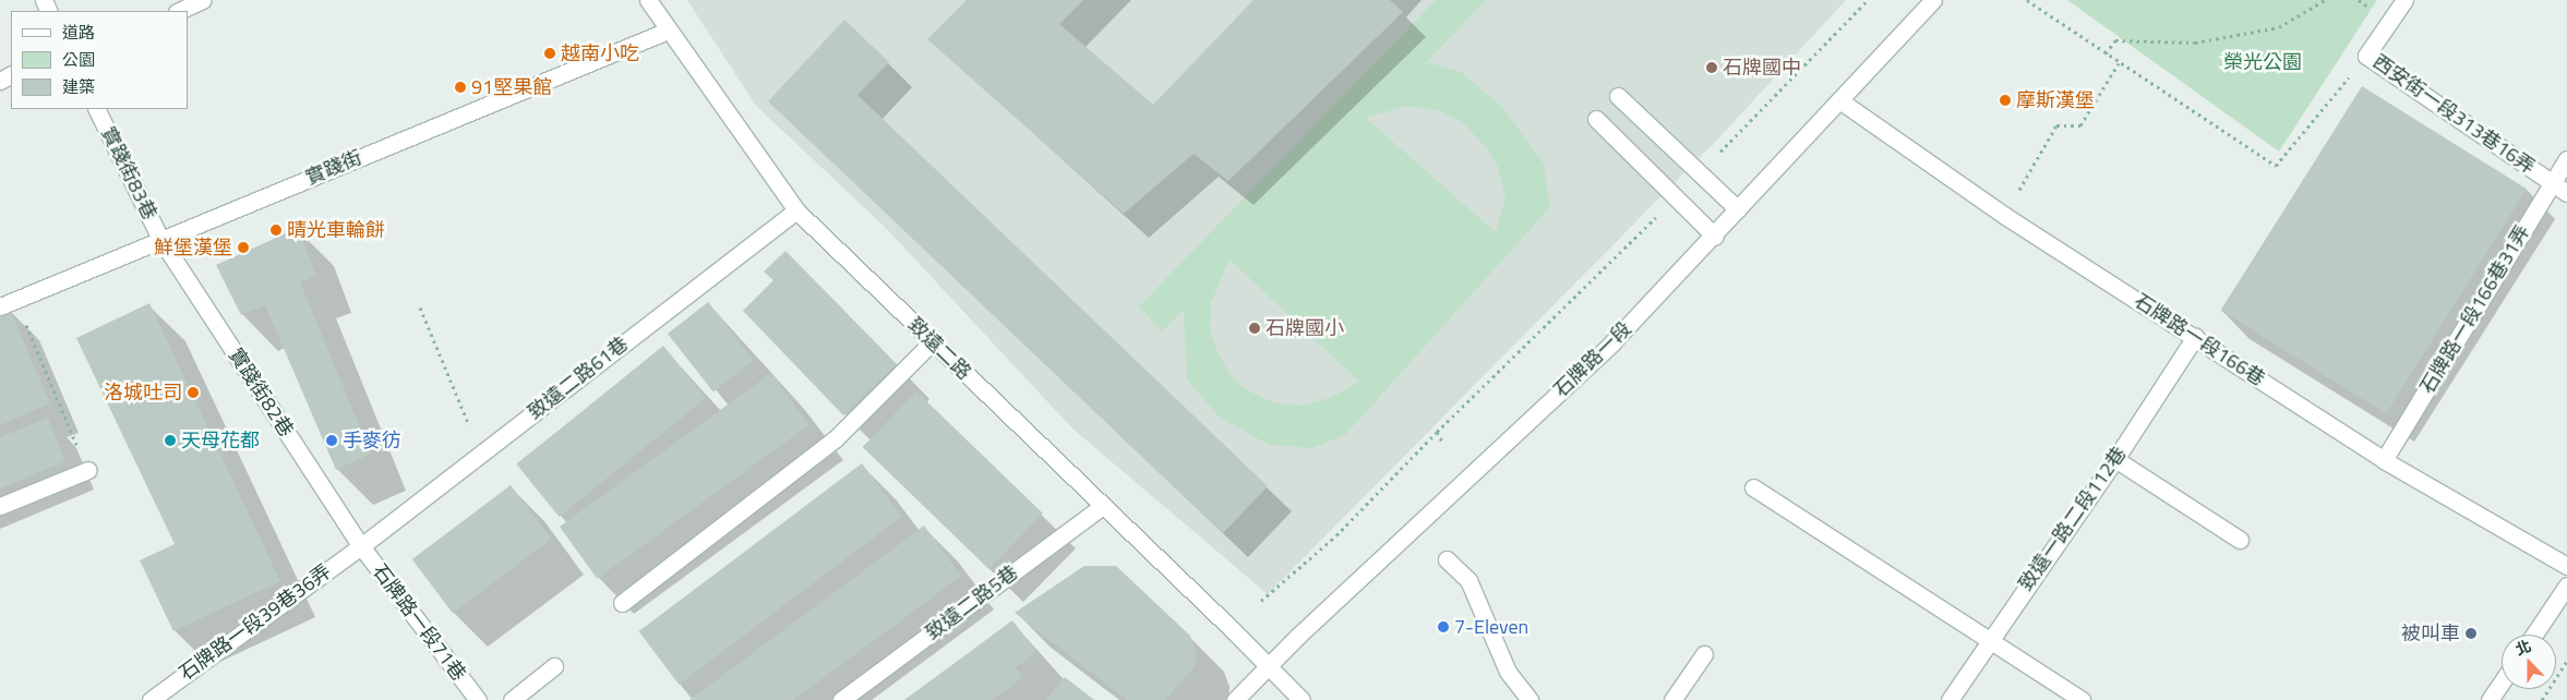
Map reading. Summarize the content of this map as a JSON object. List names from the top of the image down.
{
  "streets": {
    "street": [
      "西安街一段313巷16弄",
      "實踐街",
      "實踐街83巷",
      "石牌路一段166巷31弄",
      "石牌路一段166巷",
      "致遠二路",
      "石牌路一段",
      "致遠二路61巷",
      "實踐街82巷",
      "致遠一路二段112巷",
      "致遠二路5巷",
      "石牌路一段39巷36弄",
      "石牌路一段71巷"
    ]
  },
  "crossings": [
    ["西安街一段313巷16弄", "石牌路一段166巷31弄"],
    ["實踐街", "實踐街83巷"],
    ["實踐街", "致遠二路"],
    ["實踐街", "實踐街82巷"],
    ["實踐街83巷", "實踐街82巷"],
    ["石牌路一段166巷31弄", "石牌路一段166巷"],
    ["石牌路一段166巷", "石牌路一段"],
    ["石牌路一段166巷", "致遠一路二段112巷"],
    ["致遠二路", "石牌路一段"],
    ["致遠二路", "致遠二路61巷"],
    ["致遠二路", "致遠二路5巷"],
    ["致遠二路61巷", "實踐街82巷"],
    ["致遠二路61巷", "石牌路一段39巷36弄"],
    ["致遠二路61巷", "石牌路一段71巷"],
    ["實踐街82巷", "石牌路一段39巷36弄"],
    ["實踐街82巷", "石牌路一段71巷"],
    ["石牌路一段39巷36弄", "石牌路一段71巷"]
  ],
  "parks": ["榮光公園"],
  "places": [
    "越南小吃",
    "石牌國中",
    "91堅果館",
    "摩斯漢堡",
    "晴光車輪餅",
    "鮮堡漢堡",
    "石牌國小",
    "洛城吐司",
    "天母花都",
    "手麥彷",
    "7-Eleven",
    "被叫車"
  ],
  "legend": ["道路", "公園", "建築"],
  "north": "top"
}
